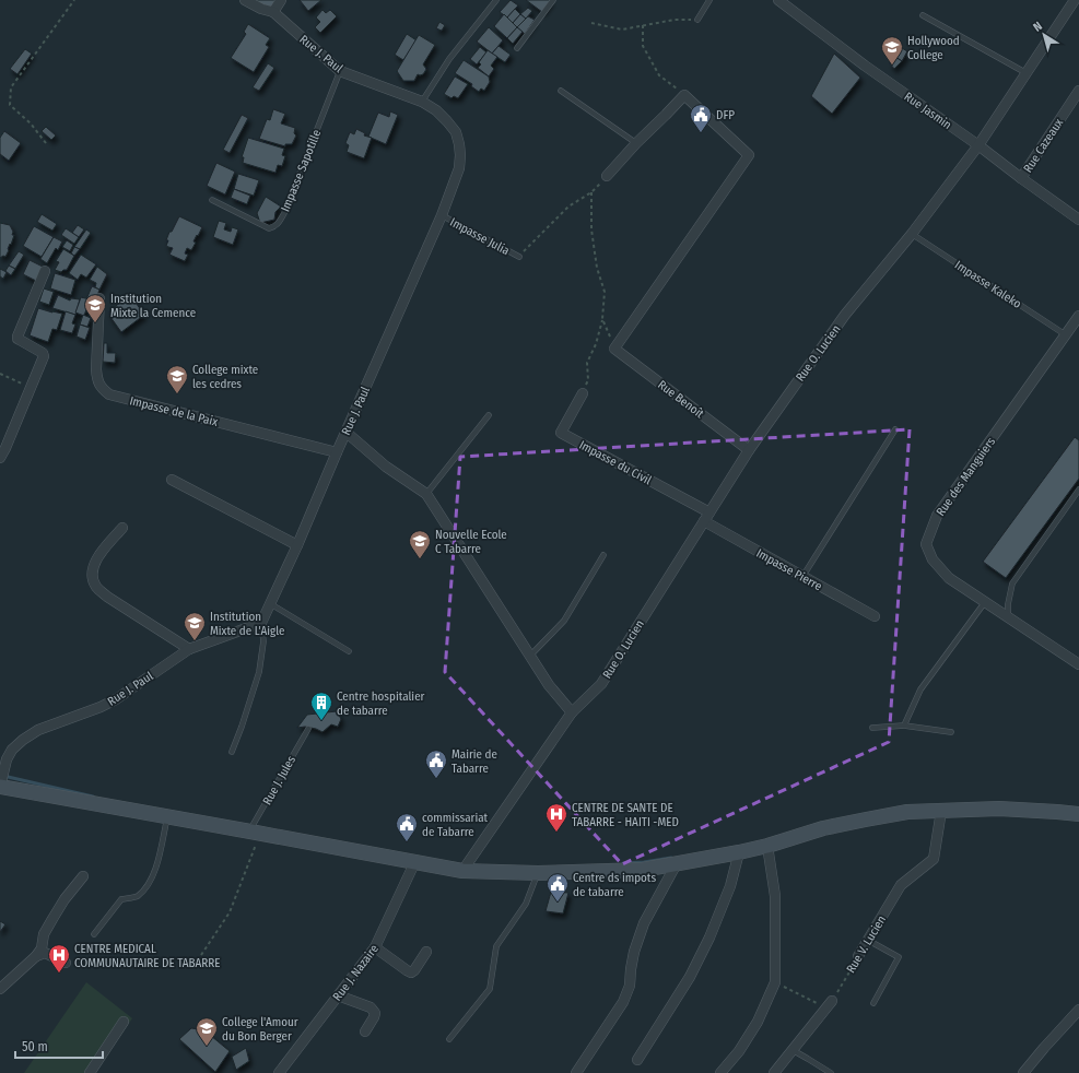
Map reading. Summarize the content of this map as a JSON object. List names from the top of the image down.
{
  "streets": {
    "street": [
      "Rue J. Paul",
      "Rue Jasmin",
      "Rue Cazeaux",
      "Rue O. Lucien",
      "Rue Benoît",
      "Impasse de la Paix",
      "Impasse du Civil",
      "Rue des Manguiers",
      "Impasse Pierre",
      "Rue V. Lucien",
      "Rue J. Nazaire"
    ],
    "lane": [
      "Impasse Sapotille",
      "Impasse Julia",
      "Impasse Kaleko",
      "Rue J. Jules"
    ]
  },
  "crossings": [
    ["Rue J. Paul", "Impasse Sapotille"],
    ["Rue J. Paul", "Impasse Julia"],
    ["Rue J. Paul", "Impasse de la Paix"],
    ["Rue Jasmin", "Rue Cazeaux"],
    ["Rue Jasmin", "Rue O. Lucien"],
    ["Impasse Kaleko", "Rue O. Lucien"],
    ["Impasse Kaleko", "Rue des Manguiers"],
    ["Rue O. Lucien", "Rue Benoît"],
    ["Rue O. Lucien", "Impasse du Civil"],
    ["Rue O. Lucien", "Impasse Pierre"],
    ["Impasse du Civil", "Impasse Pierre"]
  ],
  "places": {
    "school or university": [
      "Hollywood College",
      "Institution Mixte la Cemence",
      "College mixte les cedres",
      "Nouvelle Ecole C Tabarre",
      "Institution Mixte de L'Aigle",
      "College l'Amour du Bon Berger"
    ],
    "public building": [
      "DFP",
      "Mairie de Tabarre",
      "commissariat de Tabarre",
      "Centre ds impots de tabarre"
    ],
    "building": ["Centre hospitalier de tabarre"],
    "hospital": ["CENTRE DE SANTE DE TABARRE - HAITI -MED", "CENTRE MEDICAL COMMUNAUTAIRE DE TABARRE"]
  },
  "scale_bar": "50 m",
  "north": "top left"
}
